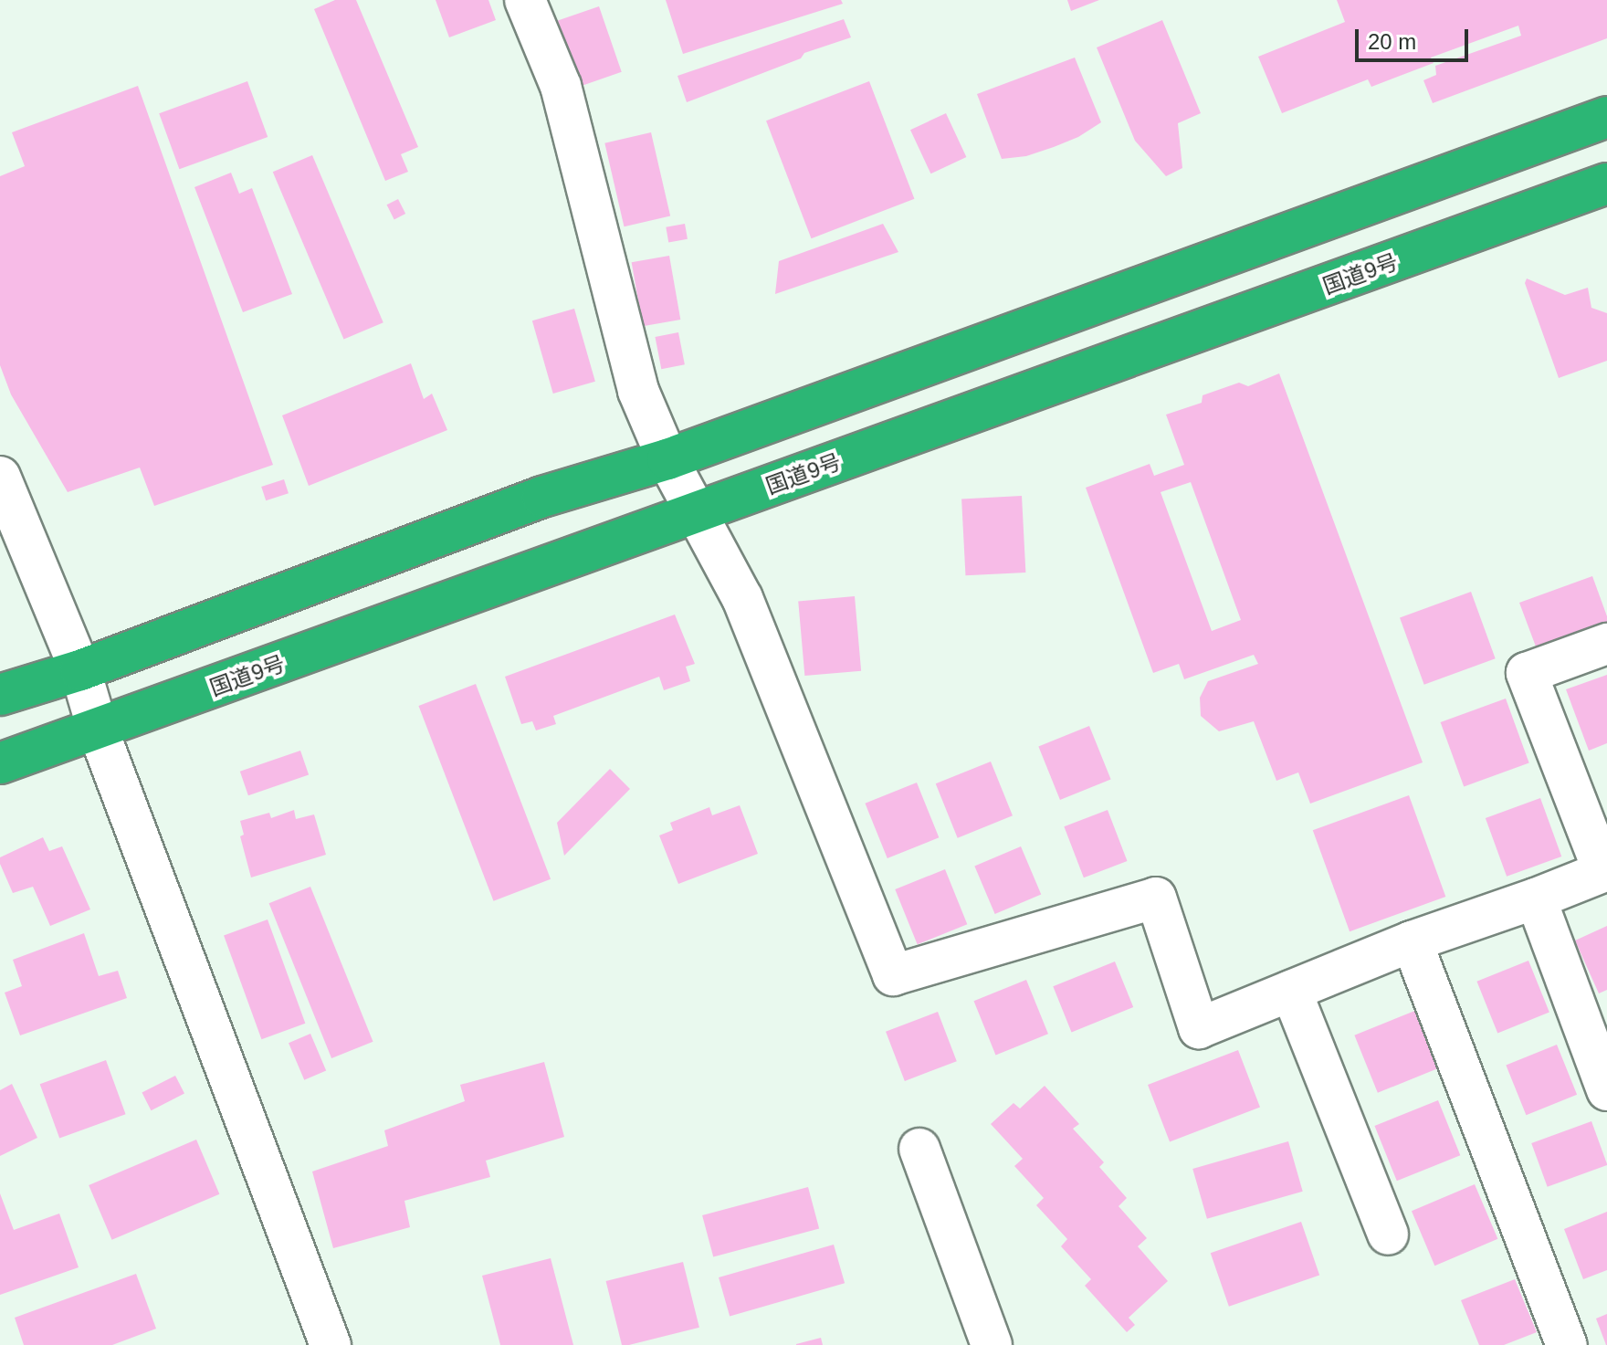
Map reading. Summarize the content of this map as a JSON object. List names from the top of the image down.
{
  "streets": {
    "highway": ["国道9号"]
  },
  "scale_bar": "20 m"
}
